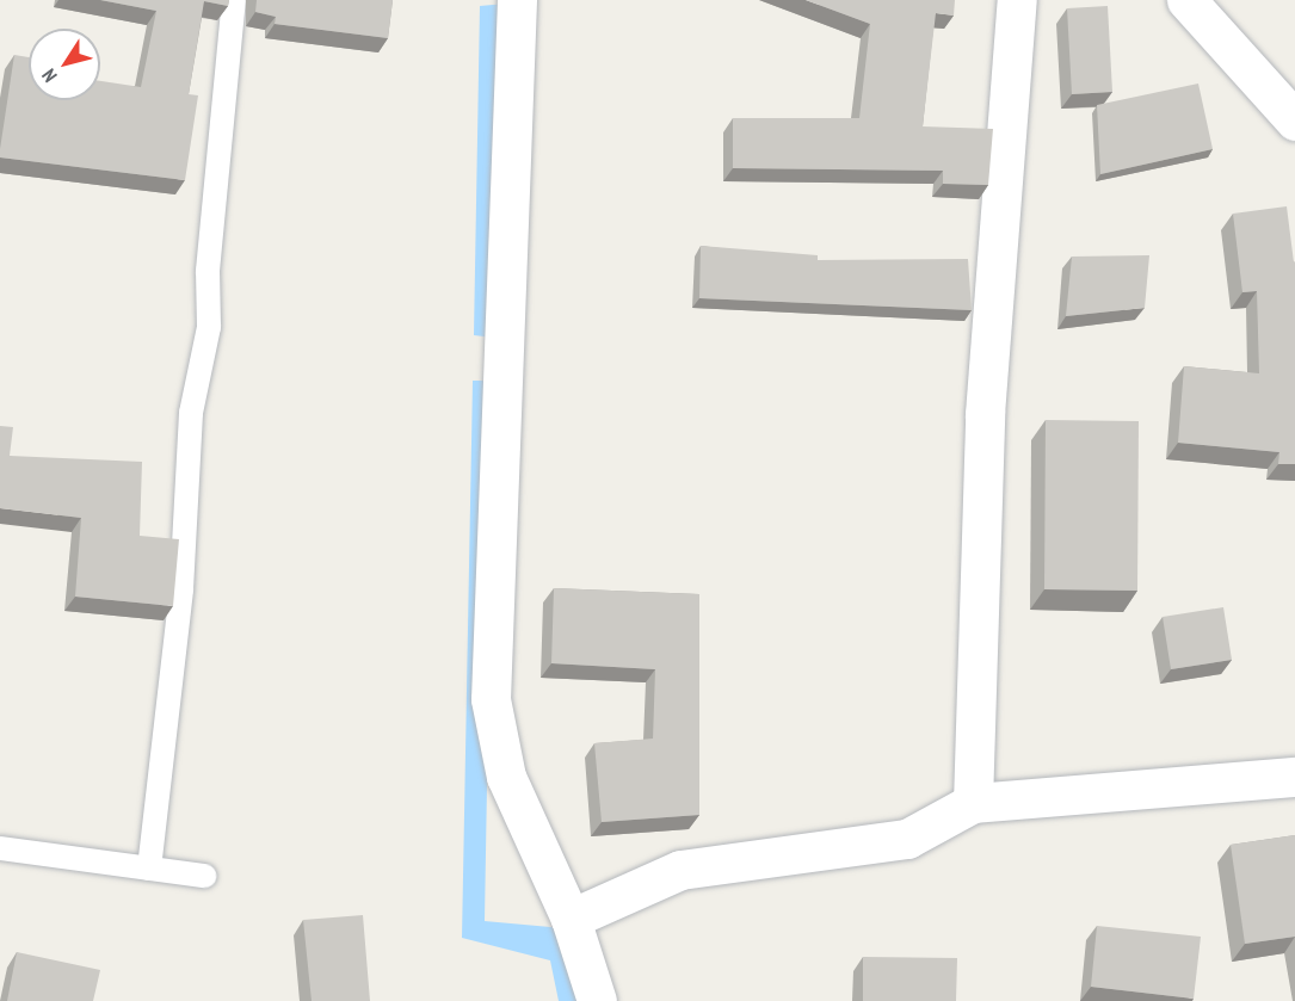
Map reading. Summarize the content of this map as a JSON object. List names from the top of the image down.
{
  "north": "bottom left"
}
